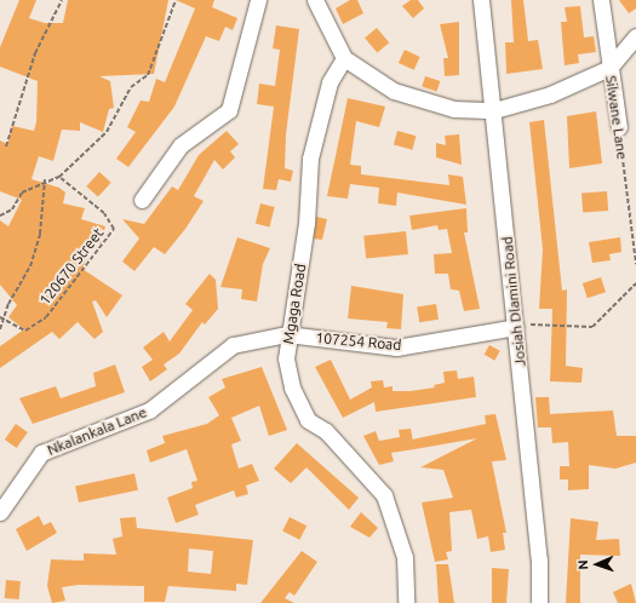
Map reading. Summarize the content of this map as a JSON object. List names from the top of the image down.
{
  "streets": {
    "street": [
      "Silwane Lane",
      "Josiah Dlamini Road",
      "Mgaga Road",
      "107254 Road",
      "Nkalankala Lane"
    ],
    "path": ["120670 Street"]
  },
  "crossings": [
    ["Josiah Dlamini Road", "107254 Road"],
    ["Mgaga Road", "107254 Road"],
    ["Mgaga Road", "Nkalankala Lane"],
    ["107254 Road", "Nkalankala Lane"]
  ],
  "north": "left"
}
